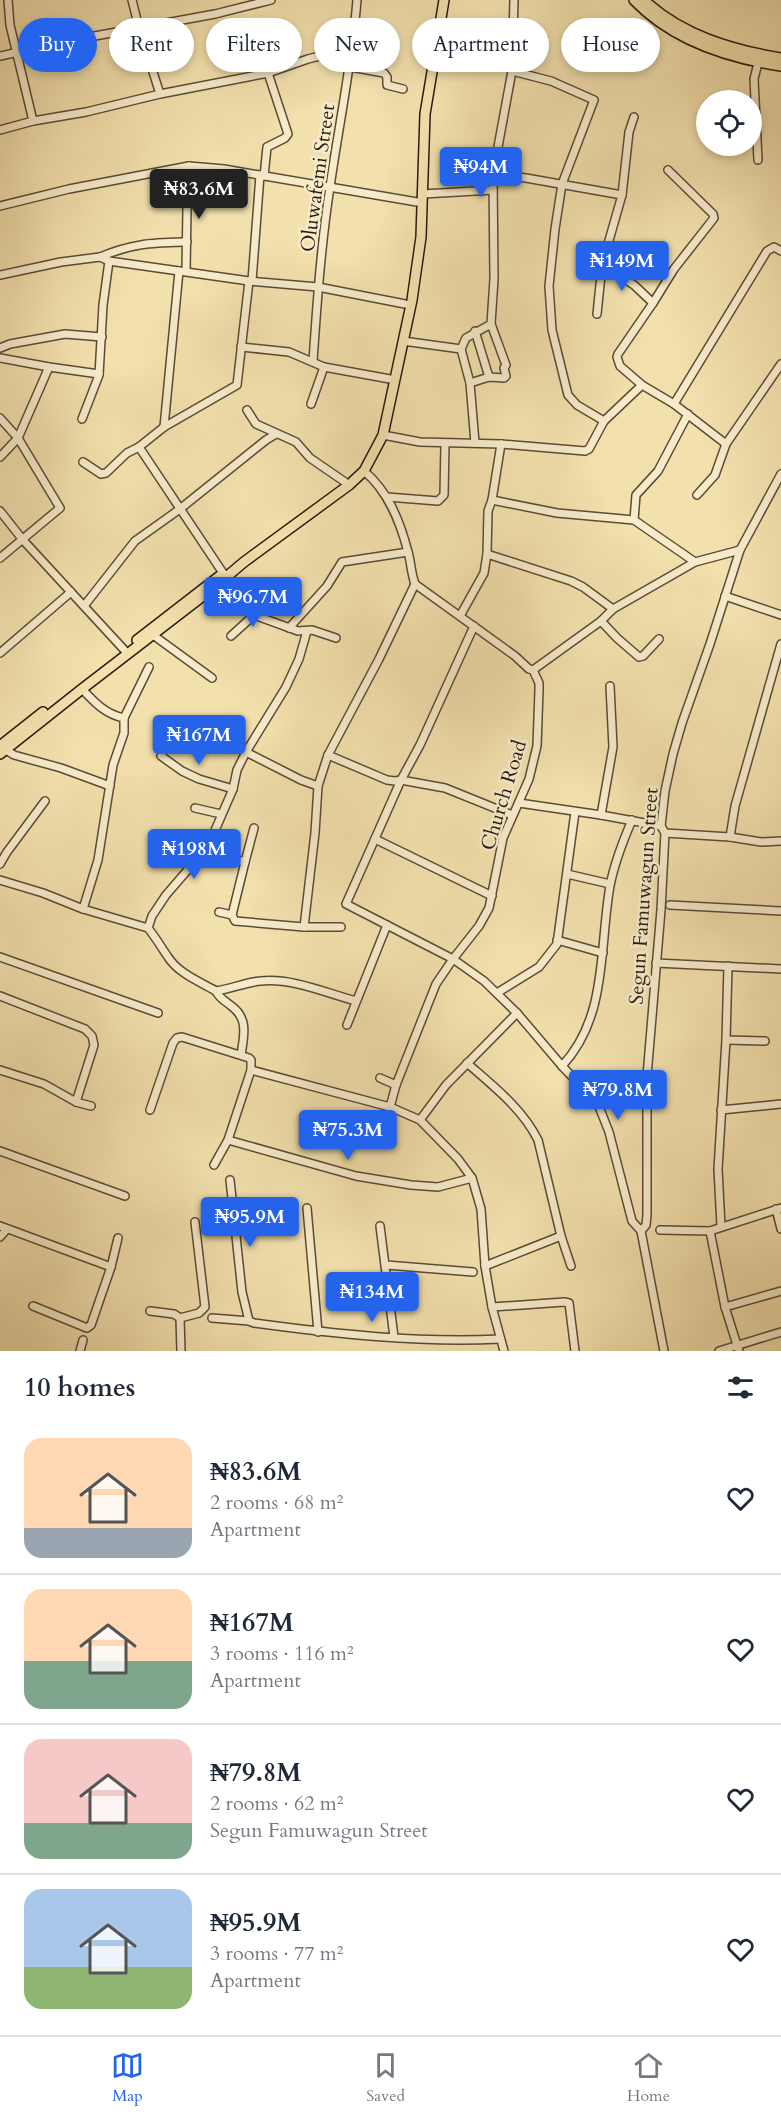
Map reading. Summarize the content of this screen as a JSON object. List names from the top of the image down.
{
  "streets": {
    "street": ["Oluwafemi Street", "Church Road", "Segun Famuwagun Street"]
  },
  "page": {
    "chip": [
      "Buy",
      "Rent",
      "Filters",
      "New",
      "Apartment",
      "House"
    ],
    "price": [
      "₦94M",
      "₦83.6M",
      "₦149M",
      "₦96.7M",
      "₦167M",
      "₦198M",
      "₦79.8M",
      "₦75.3M",
      "₦95.9M",
      "₦134M"
    ],
    "heading": "10 homes",
    "list": [
      {
        "name": "₦83.6M",
        "note": "2 rooms · 68 m² · Apartment"
      },
      {
        "name": "₦167M",
        "note": "3 rooms · 116 m² · Apartment"
      },
      {
        "name": "₦79.8M",
        "note": "2 rooms · 62 m² · Segun Famuwagun Street"
      },
      {
        "name": "₦95.9M",
        "note": "3 rooms · 77 m² · Apartment"
      }
    ],
    "tabs": ["Map", "Saved", "Home"]
  }
}
